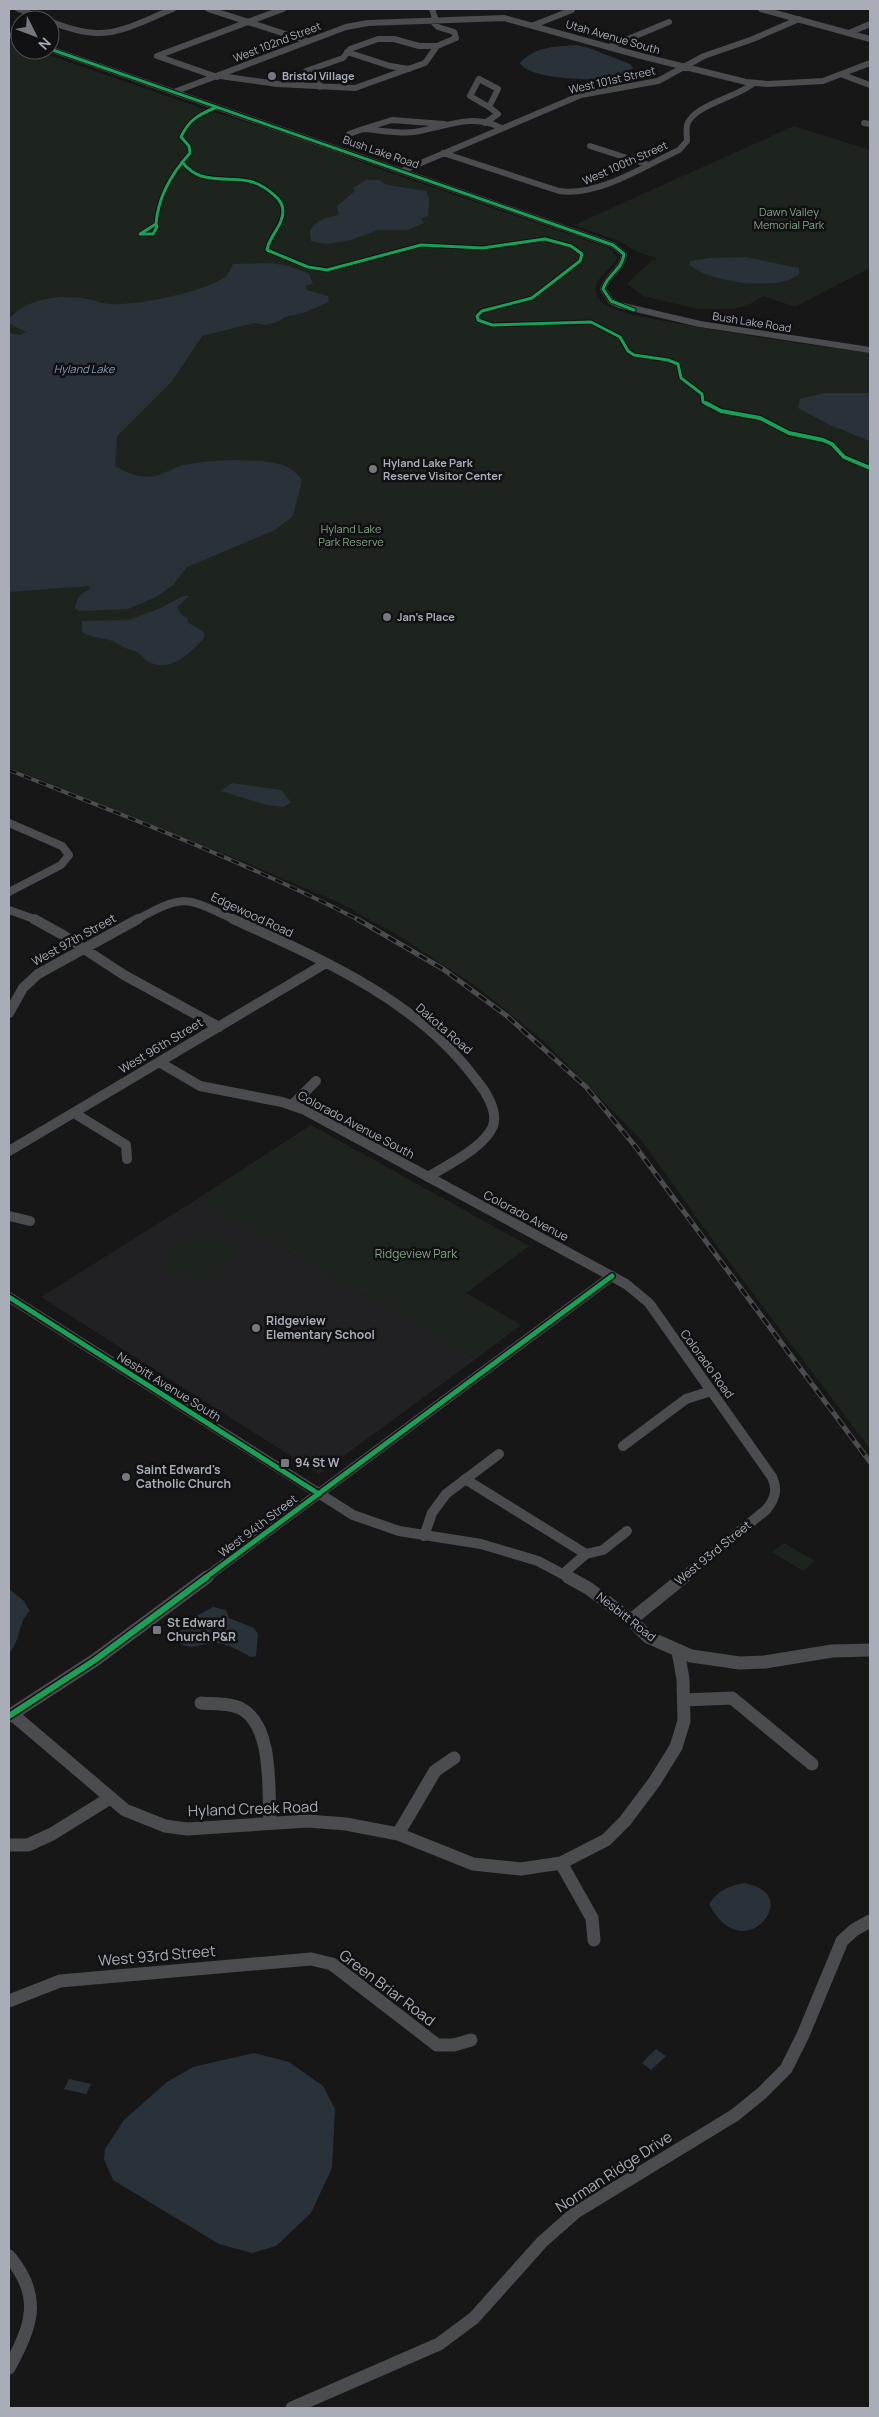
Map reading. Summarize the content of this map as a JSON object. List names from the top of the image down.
{
  "streets": {
    "street": [
      "Utah Avenue South",
      "West 102nd Street",
      "West 101st Street",
      "Bush Lake Road",
      "West 100th Street",
      "Edgewood Road",
      "West 97th Street",
      "Dakota Road",
      "West 96th Street",
      "Colorado Avenue South",
      "Colorado Avenue",
      "Colorado Road",
      "Nesbitt Avenue South",
      "West 94th Street",
      "West 93rd Street",
      "Nesbitt Road",
      "Hyland Creek Road",
      "Green Briar Road",
      "Norman Ridge Drive"
    ]
  },
  "crossings": [
    ["Utah Avenue South", "West 102nd Street"],
    ["Utah Avenue South", "West 101st Street"],
    ["Utah Avenue South", "West 100th Street"],
    ["West 102nd Street", "Bush Lake Road"],
    ["West 101st Street", "Bush Lake Road"],
    ["West 101st Street", "West 100th Street"],
    ["Edgewood Road", "West 97th Street"],
    ["Edgewood Road", "Dakota Road"],
    ["Edgewood Road", "West 96th Street"],
    ["Dakota Road", "West 96th Street"],
    ["Dakota Road", "Colorado Avenue South"],
    ["Dakota Road", "Colorado Avenue"],
    ["West 96th Street", "Colorado Avenue South"],
    ["Colorado Avenue South", "Colorado Avenue"],
    ["Colorado Avenue", "Colorado Road"],
    ["Colorado Avenue", "West 94th Street"],
    ["Colorado Road", "West 94th Street"],
    ["Colorado Road", "West 93rd Street"],
    ["Nesbitt Avenue South", "West 94th Street"],
    ["Nesbitt Avenue South", "Nesbitt Road"],
    ["West 94th Street", "Nesbitt Road"],
    ["West 94th Street", "Hyland Creek Road"],
    ["West 93rd Street", "Nesbitt Road"],
    ["West 93rd Street", "Green Briar Road"],
    ["Nesbitt Road", "Hyland Creek Road"]
  ],
  "water": ["Hyland Lake"],
  "parks": ["Dawn Valley Memorial Park", "Hyland Lake Park Reserve", "Ridgeview Park"],
  "places": {
    "other": [
      "Bristol Village",
      "Hyland Lake Park Reserve Visitor Center",
      "Jan's Place",
      "Ridgeview Elementary School",
      "Saint Edward's Catholic Church"
    ],
    "transit": ["94 St W", "St Edward Church P&R"]
  },
  "north": "bottom right"
}
